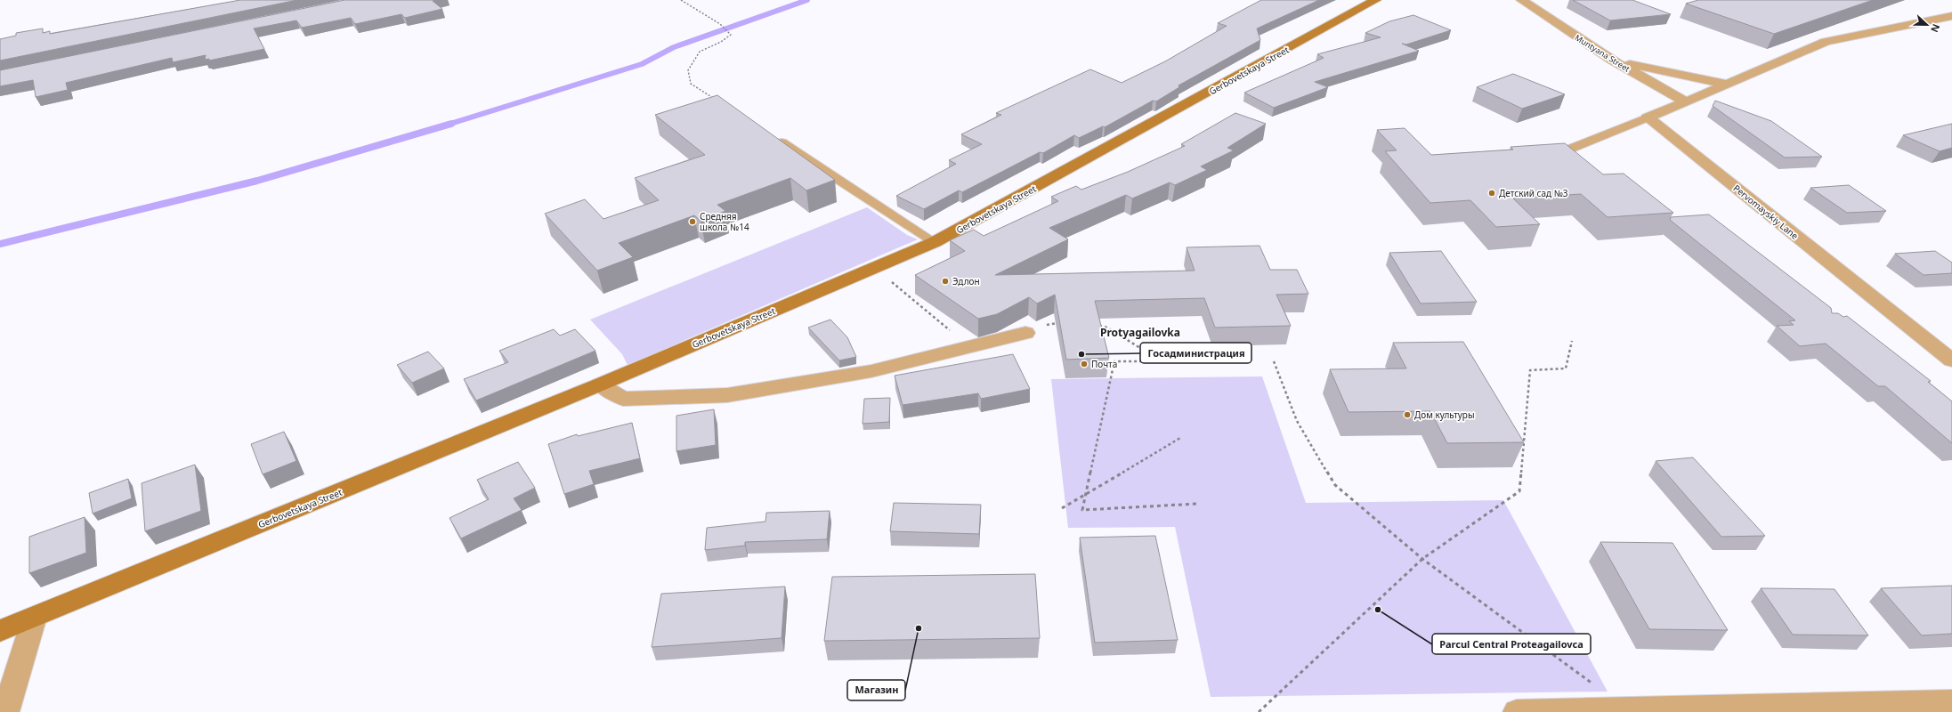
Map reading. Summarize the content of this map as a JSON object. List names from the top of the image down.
{
  "streets": {
    "street": ["Muntyana Street", "Gerbovetskaya Street", "Pervomayskiy Lane"]
  },
  "districts": ["Protyagailovka"],
  "places": [
    "Детский сад №3",
    "Средняя школа №14",
    "Эдлон",
    "Госадминистрация",
    "Почта",
    "Дом культуры",
    "Parcul Central Proteagailovca",
    "Магазин"
  ],
  "north": "right"
}
